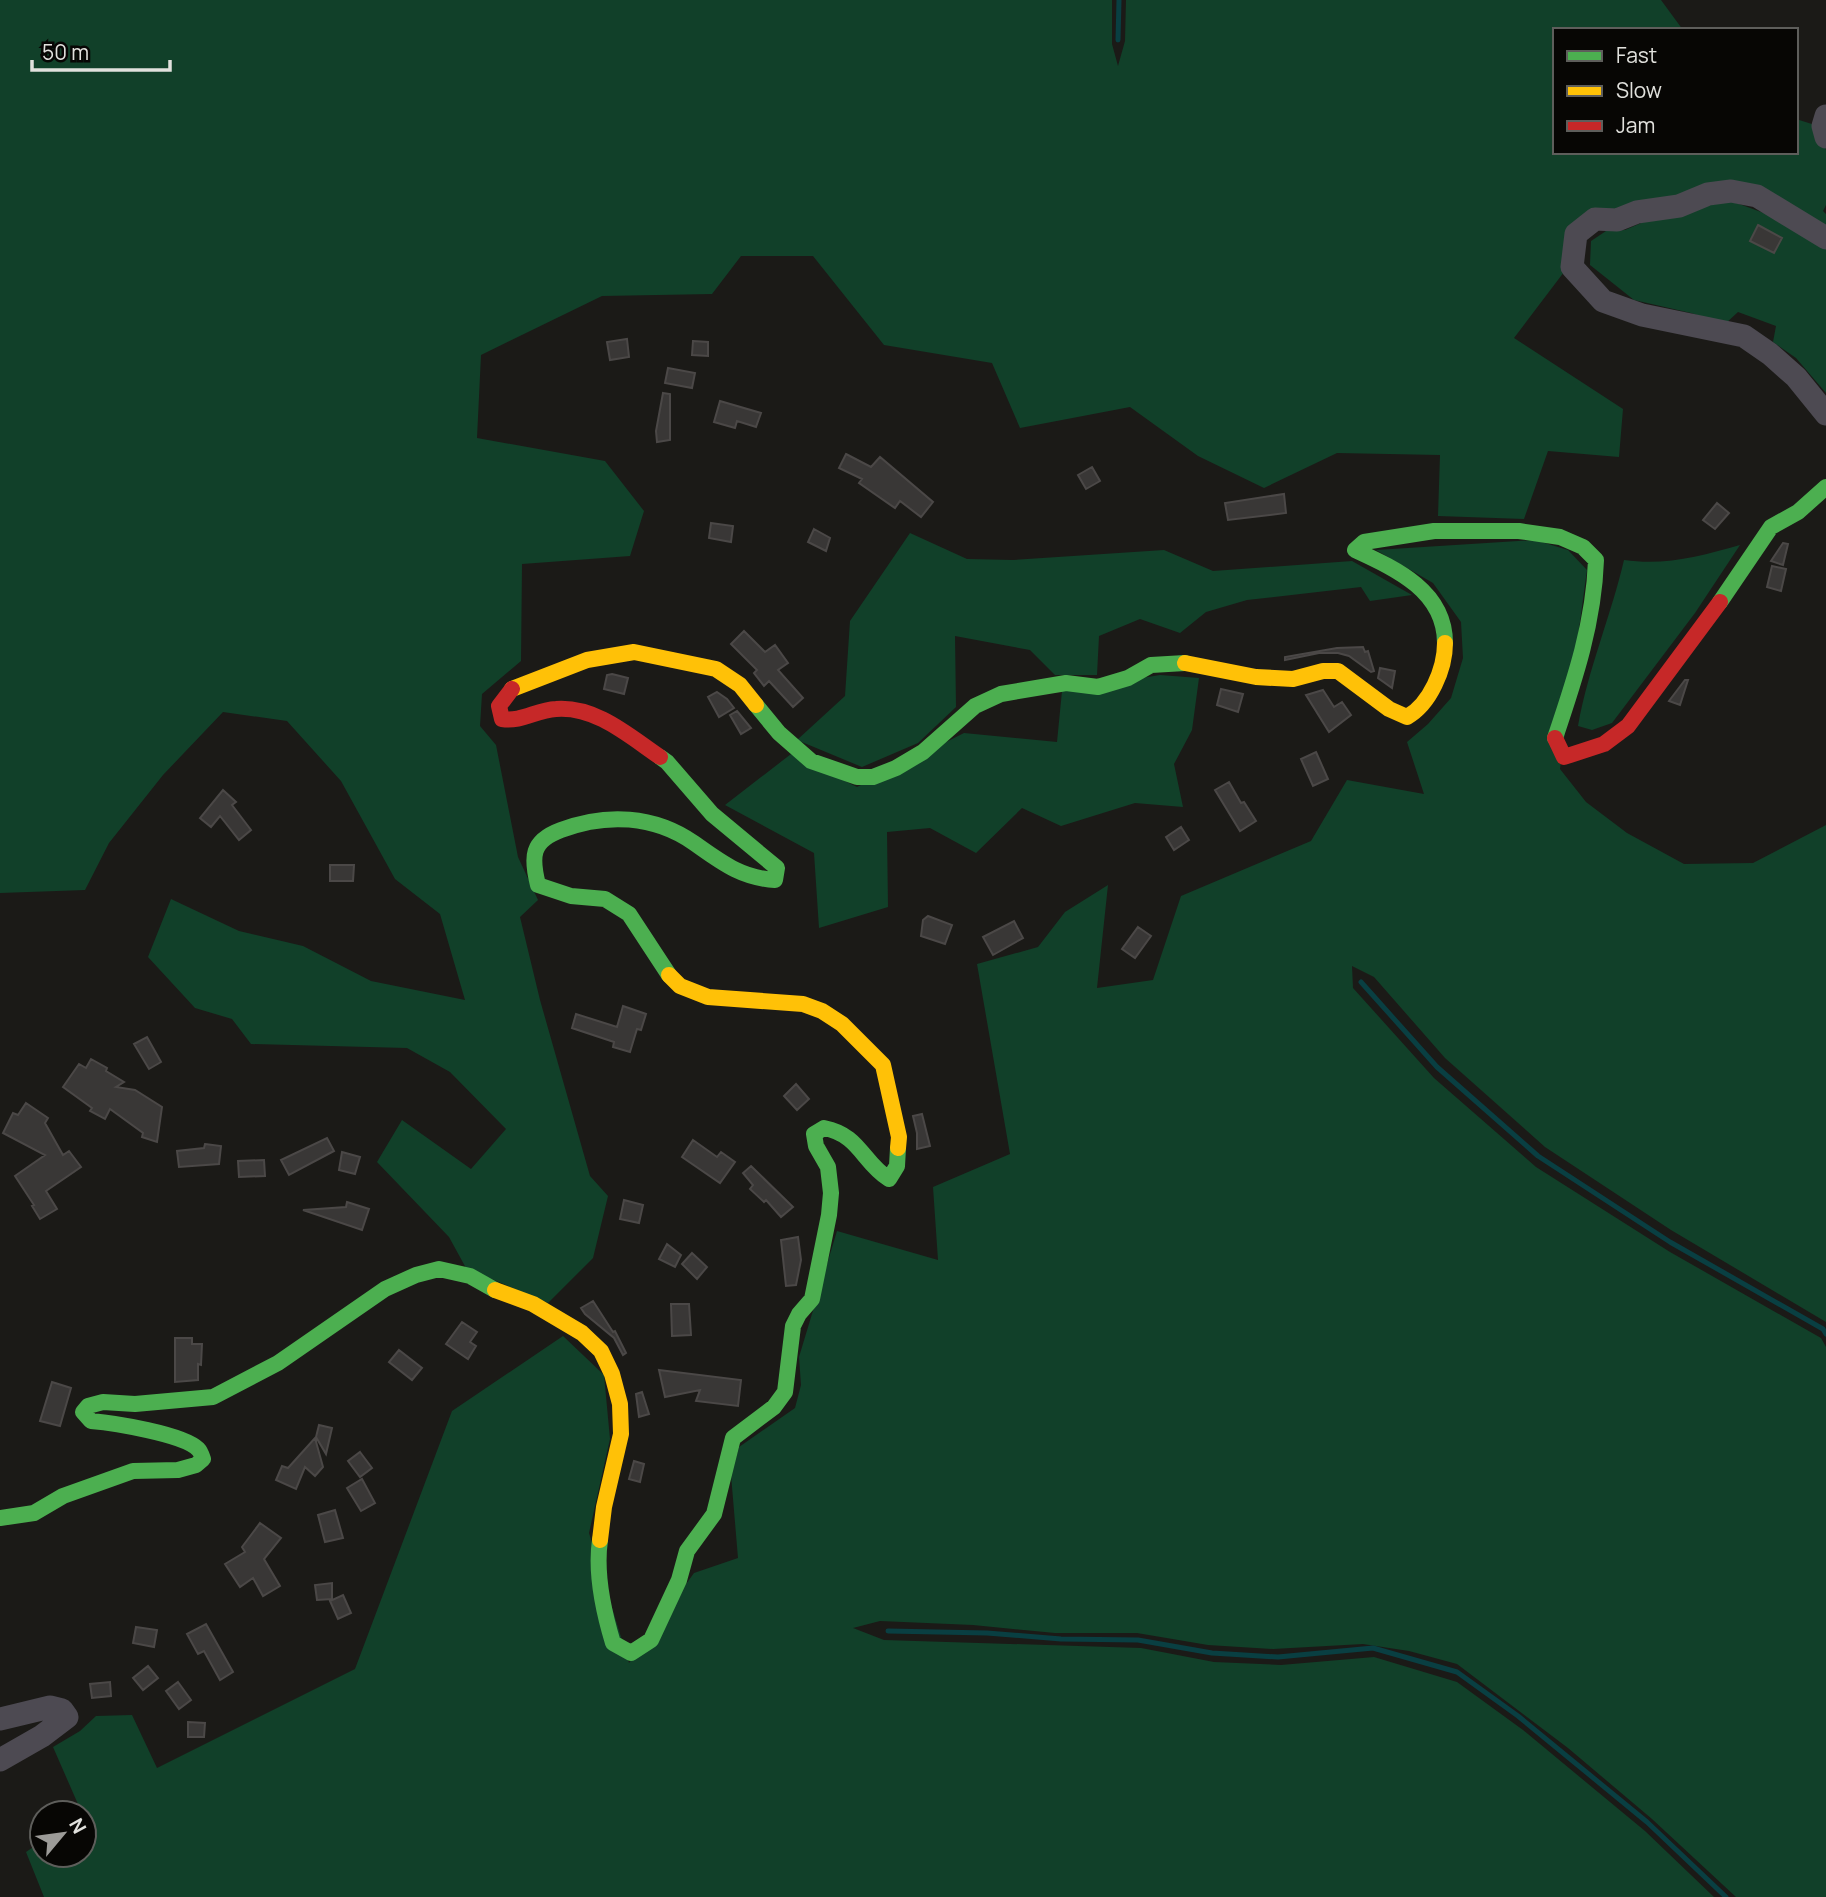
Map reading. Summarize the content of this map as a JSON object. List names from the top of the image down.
{
  "legend": ["Fast", "Slow", "Jam"],
  "scale_bar": "50 m",
  "north": "top right"
}
